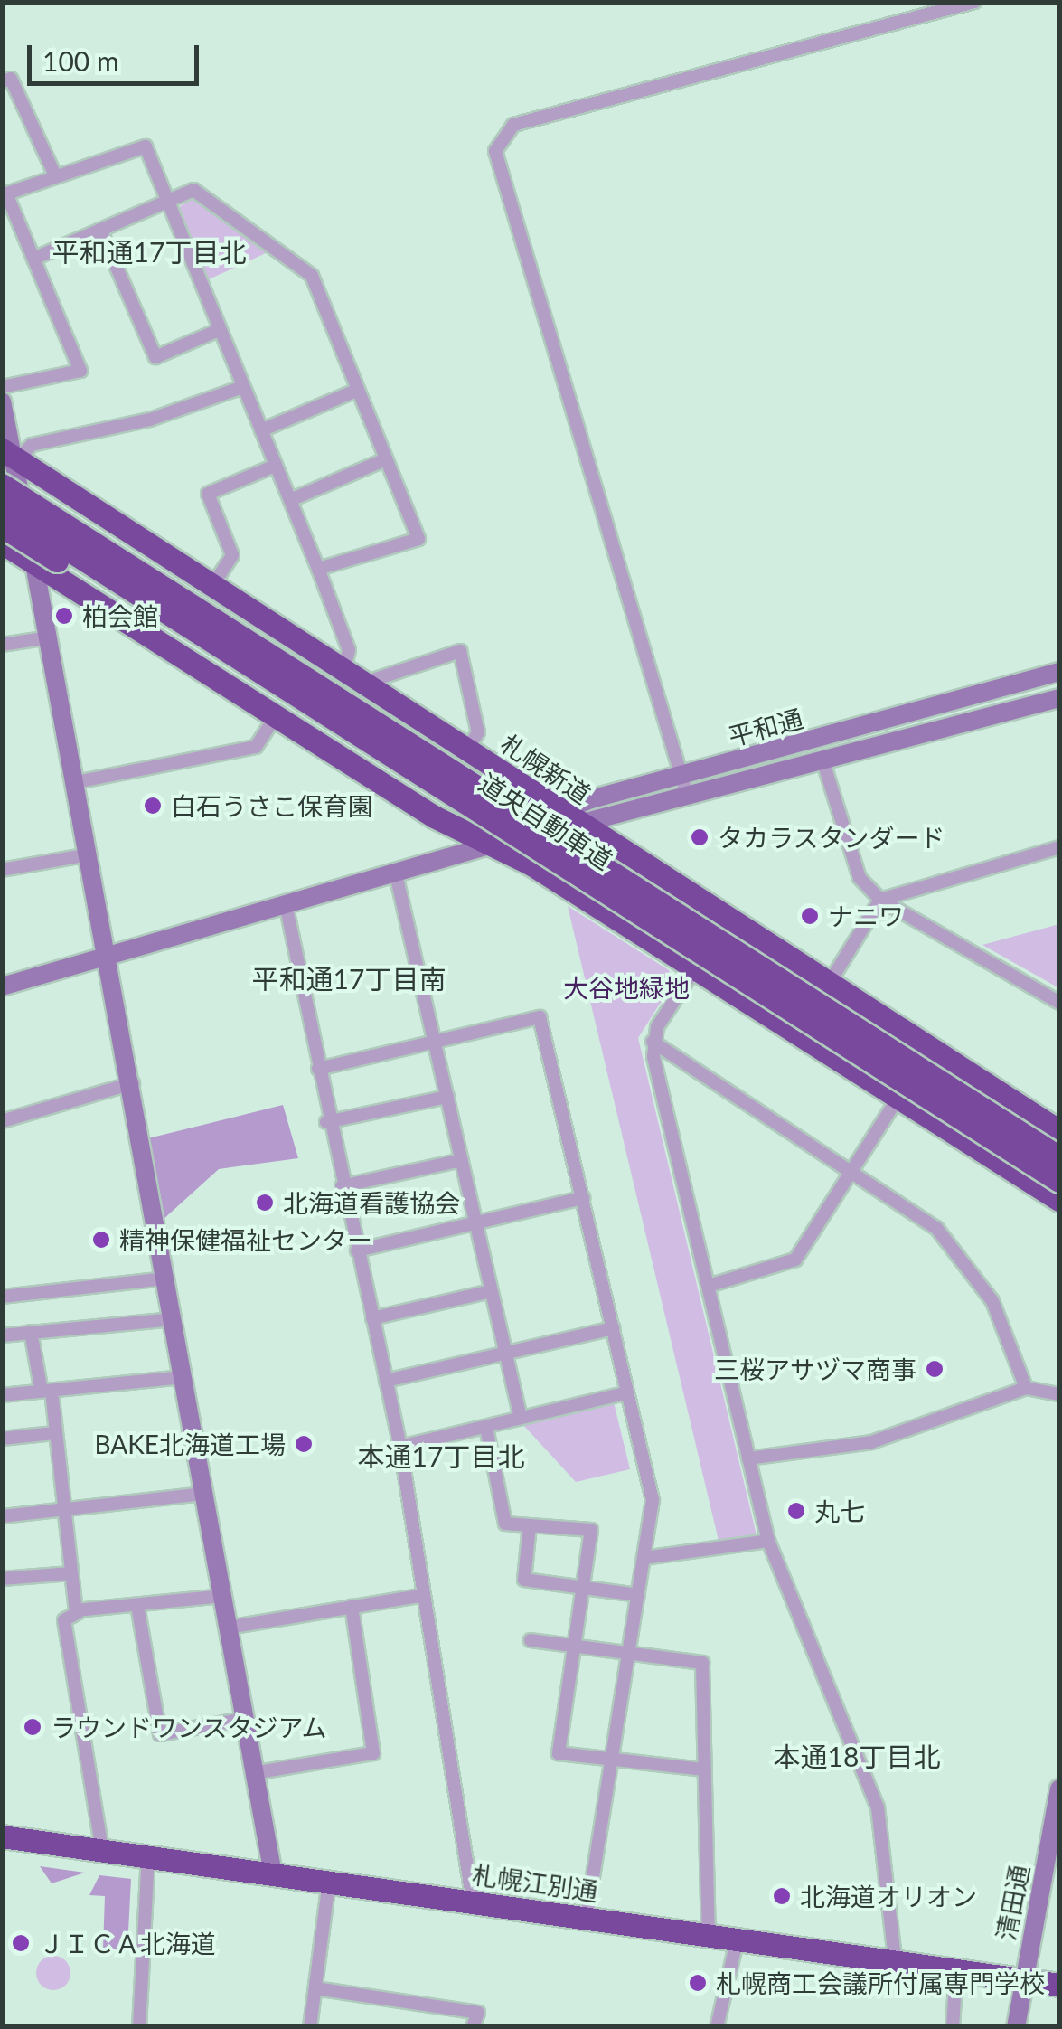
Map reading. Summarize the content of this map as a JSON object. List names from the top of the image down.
{
  "streets": {
    "highway": ["札幌新道", "道央自動車道", "札幌江別通"],
    "street": ["平和通", "清田通"]
  },
  "crossings": [
    ["平和通", "札幌新道"],
    ["札幌江別通", "清田通"]
  ],
  "districts": [
    "平和通17丁目北",
    "平和通17丁目南",
    "本通17丁目北",
    "本通18丁目北"
  ],
  "parks": ["大谷地緑地"],
  "places": [
    "柏会館",
    "白石うさこ保育園",
    "タカラスタンダード",
    "ナニワ",
    "北海道看護協会",
    "精神保健福祉センター",
    "三桜アサヅマ商事",
    "BAKE北海道工場",
    "丸七",
    "ラウンドワンスタジアム",
    "北海道オリオン",
    "ＪＩＣＡ北海道",
    "札幌商工会議所付属専門学校"
  ],
  "scale_bar": "100 m"
}
